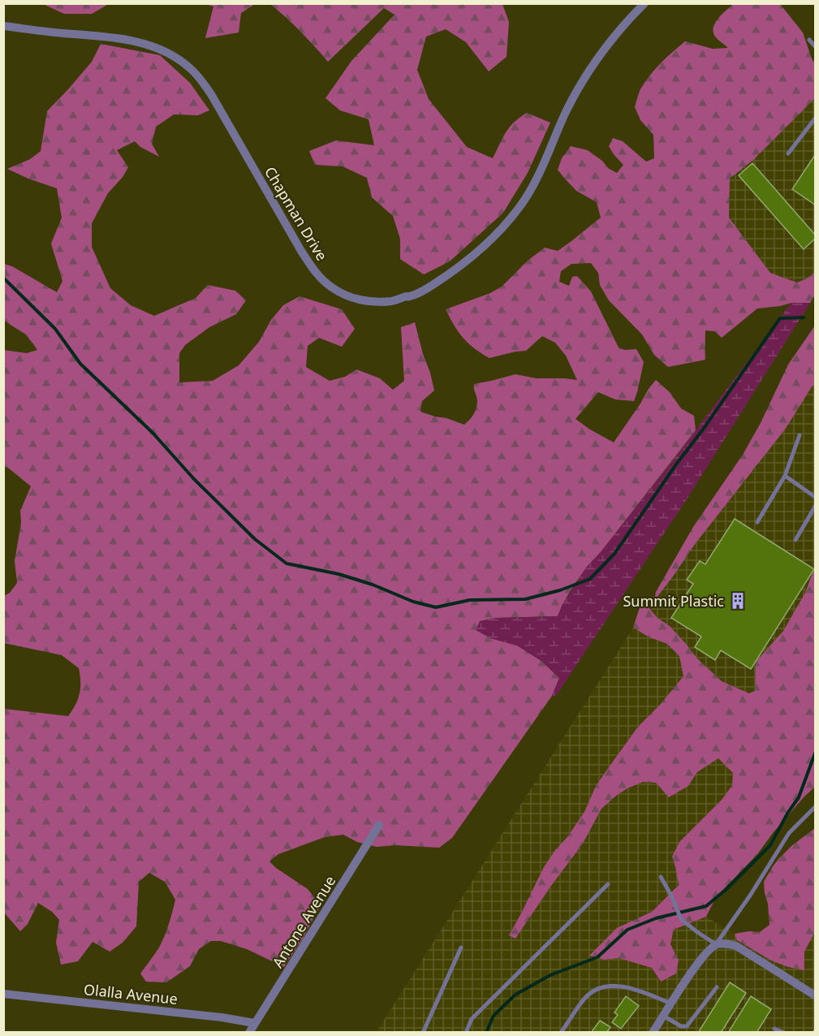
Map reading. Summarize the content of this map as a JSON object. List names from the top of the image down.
{
  "streets": {
    "street": ["Chapman Drive", "Antone Avenue", "Olalla Avenue"]
  },
  "crossings": [
    ["Antone Avenue", "Olalla Avenue"]
  ],
  "places": {
    "building": ["Summit Plastic"]
  }
}
